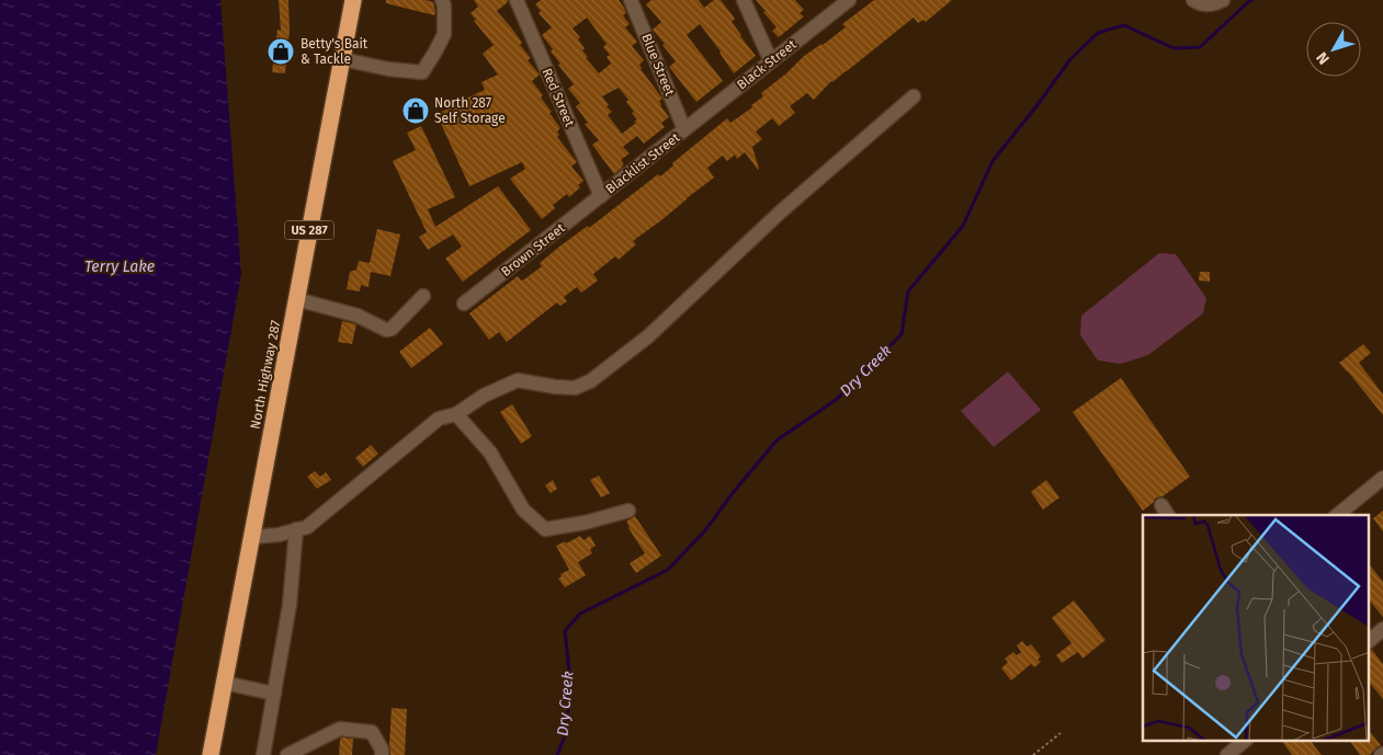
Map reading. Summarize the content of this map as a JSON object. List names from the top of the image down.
{
  "streets": {
    "highway": ["US 287", "North Highway 287"],
    "street": [
      "Blue Street",
      "Black Street",
      "Red Street",
      "Blacklist Street",
      "Brown Street"
    ]
  },
  "crossings": [
    ["Blue Street", "Black Street"],
    ["Blue Street", "Blacklist Street"],
    ["Black Street", "Blacklist Street"],
    ["Red Street", "Blacklist Street"],
    ["Red Street", "Brown Street"],
    ["Blacklist Street", "Brown Street"]
  ],
  "water": ["Terry Lake", "Dry Creek"],
  "places": {
    "shop": ["Betty's Bait & Tackle", "North 287 Self Storage"]
  },
  "north": "bottom left"
}
